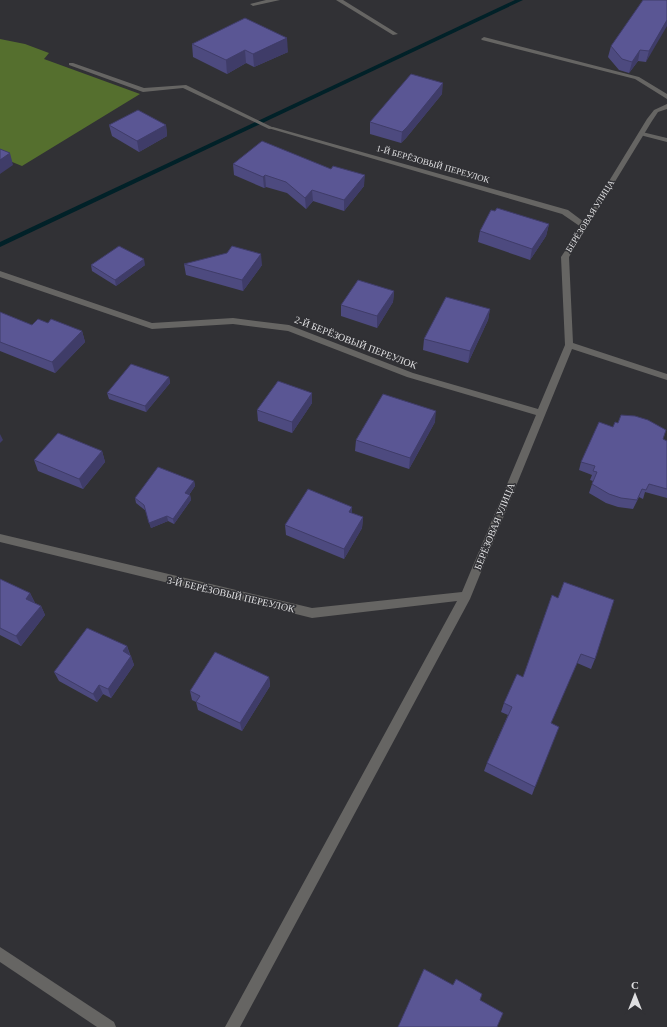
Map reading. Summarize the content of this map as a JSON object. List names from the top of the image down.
{
  "streets": {
    "street": [
      "1-Й БЕРЁЗОВЫЙ ПЕРЕУЛОК",
      "БЕРЁЗОВАЯ УЛИЦА",
      "2-Й БЕРЁЗОВЫЙ ПЕРЕУЛОК",
      "3-Й БЕРЁЗОВЫЙ ПЕРЕУЛОК"
    ]
  },
  "crossings": [
    ["1-Й БЕРЁЗОВЫЙ ПЕРЕУЛОК", "БЕРЁЗОВАЯ УЛИЦА"],
    ["БЕРЁЗОВАЯ УЛИЦА", "2-Й БЕРЁЗОВЫЙ ПЕРЕУЛОК"],
    ["БЕРЁЗОВАЯ УЛИЦА", "3-Й БЕРЁЗОВЫЙ ПЕРЕУЛОК"]
  ],
  "north": "top"
}
